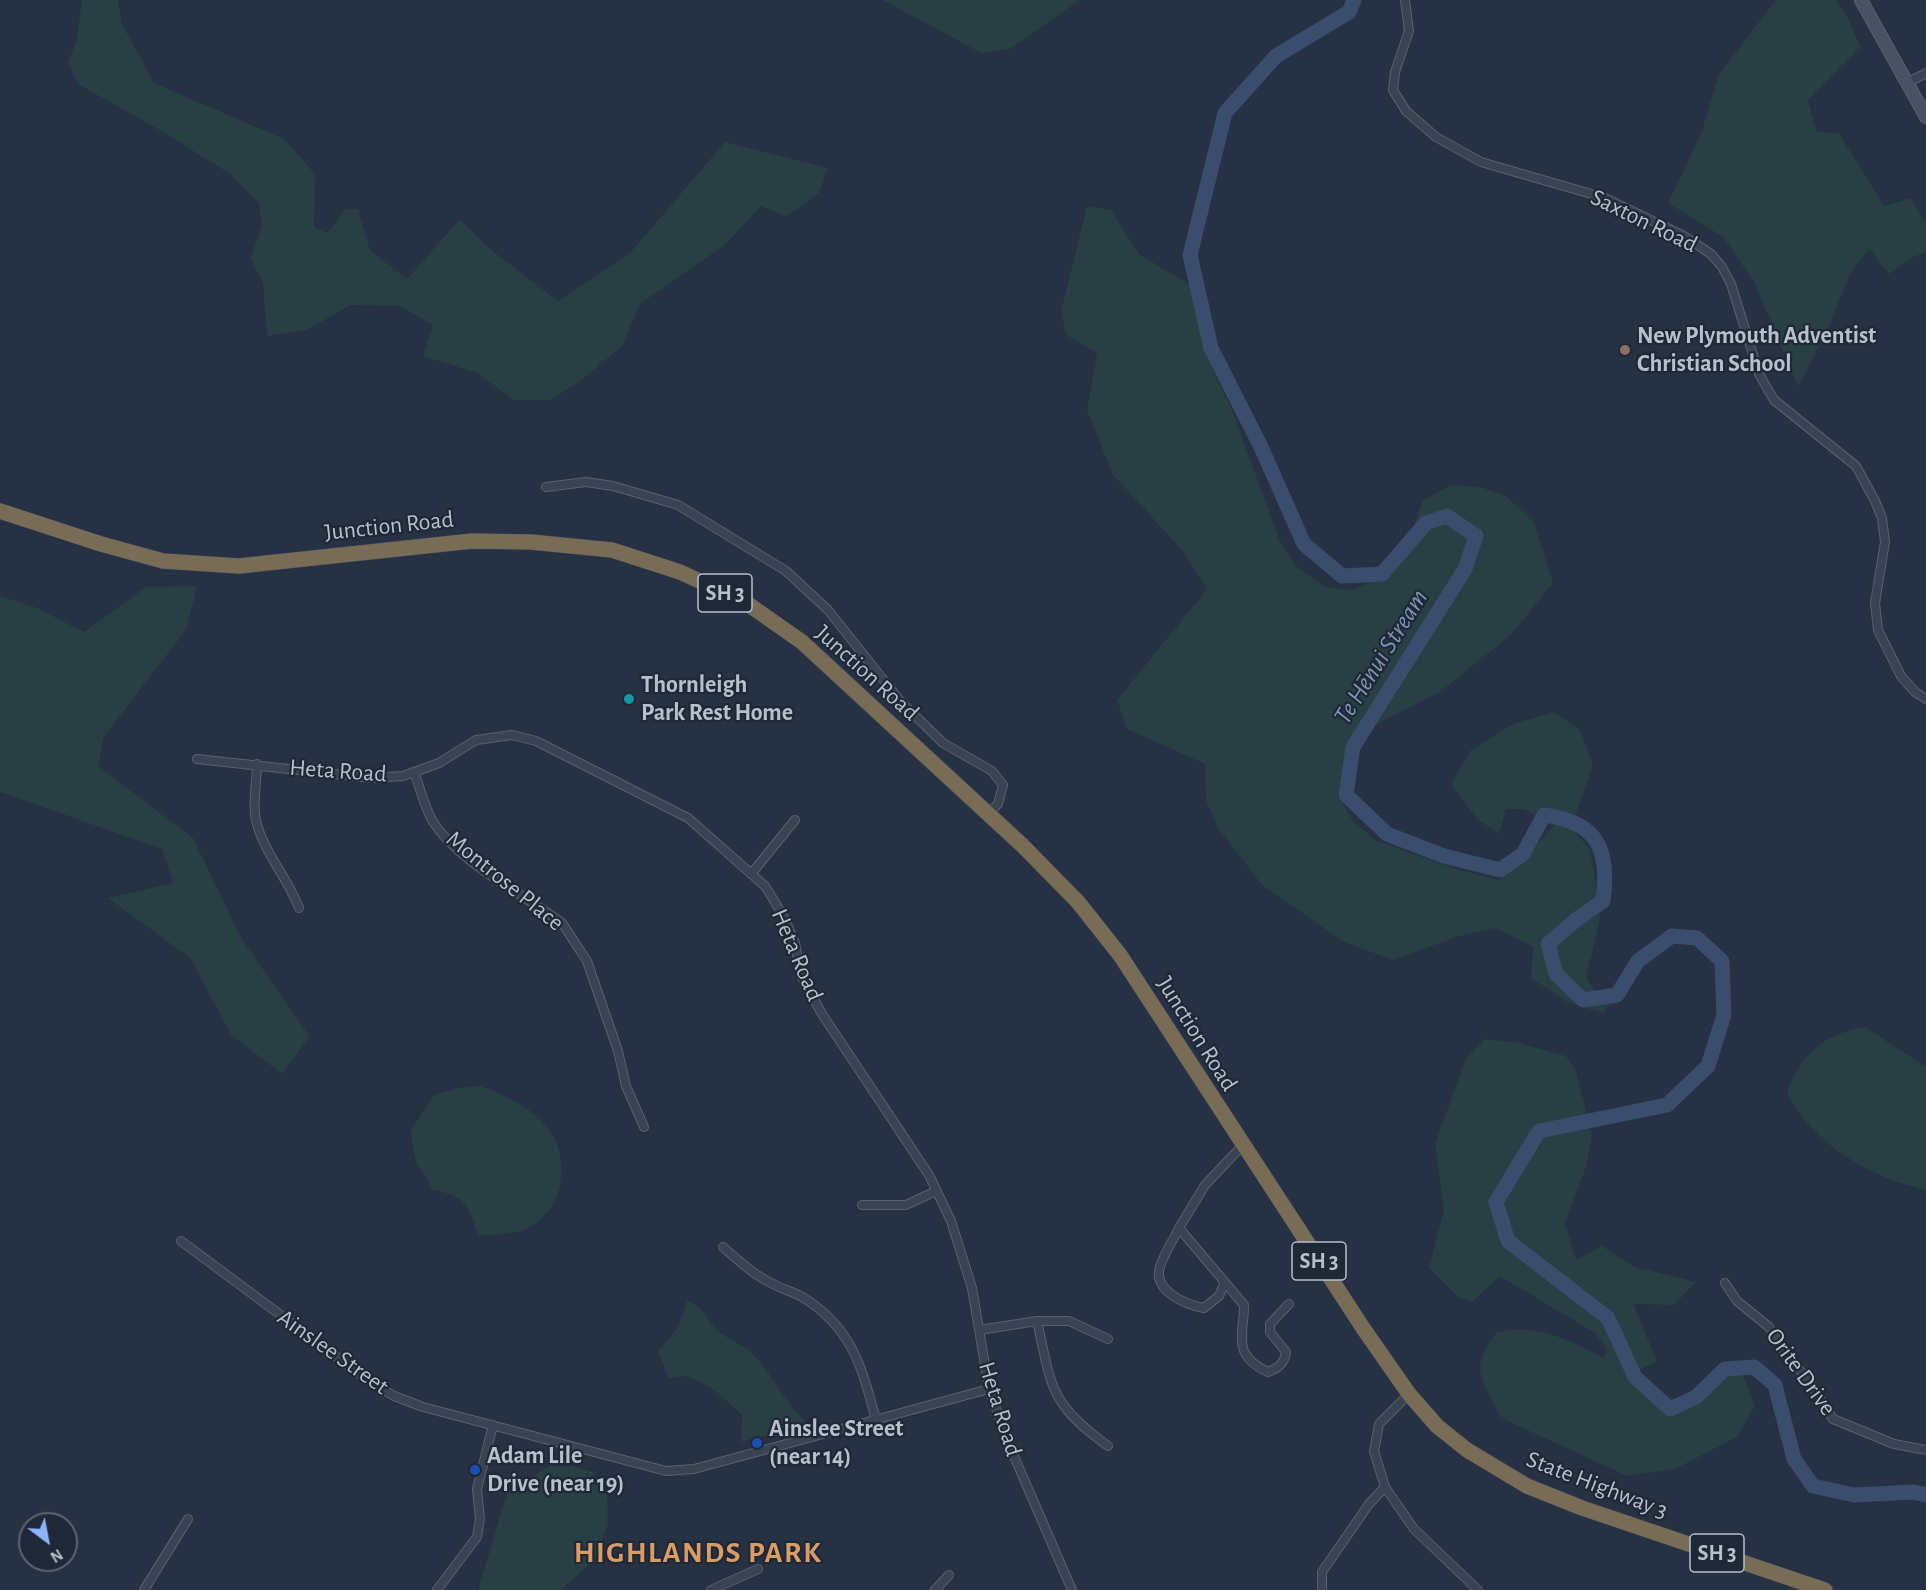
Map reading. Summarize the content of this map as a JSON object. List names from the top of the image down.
{
  "streets": {
    "highway": ["Junction Road", "SH 3", "State Highway 3"],
    "street": [
      "Saxton Road",
      "Heta Road",
      "Montrose Place",
      "Ainslee Street",
      "Orite Drive"
    ]
  },
  "crossings": [
    ["Junction Road", "State Highway 3"],
    ["Heta Road", "Montrose Place"],
    ["Heta Road", "Ainslee Street"]
  ],
  "districts": ["HIGHLANDS PARK"],
  "water": ["Te Hēnui Stream"],
  "places": [
    "New Plymouth Adventist Christian School",
    "Thornleigh Park Rest Home",
    "Ainslee Street (near 14)",
    "Adam Lile Drive (near 19)"
  ],
  "north": "bottom right"
}
